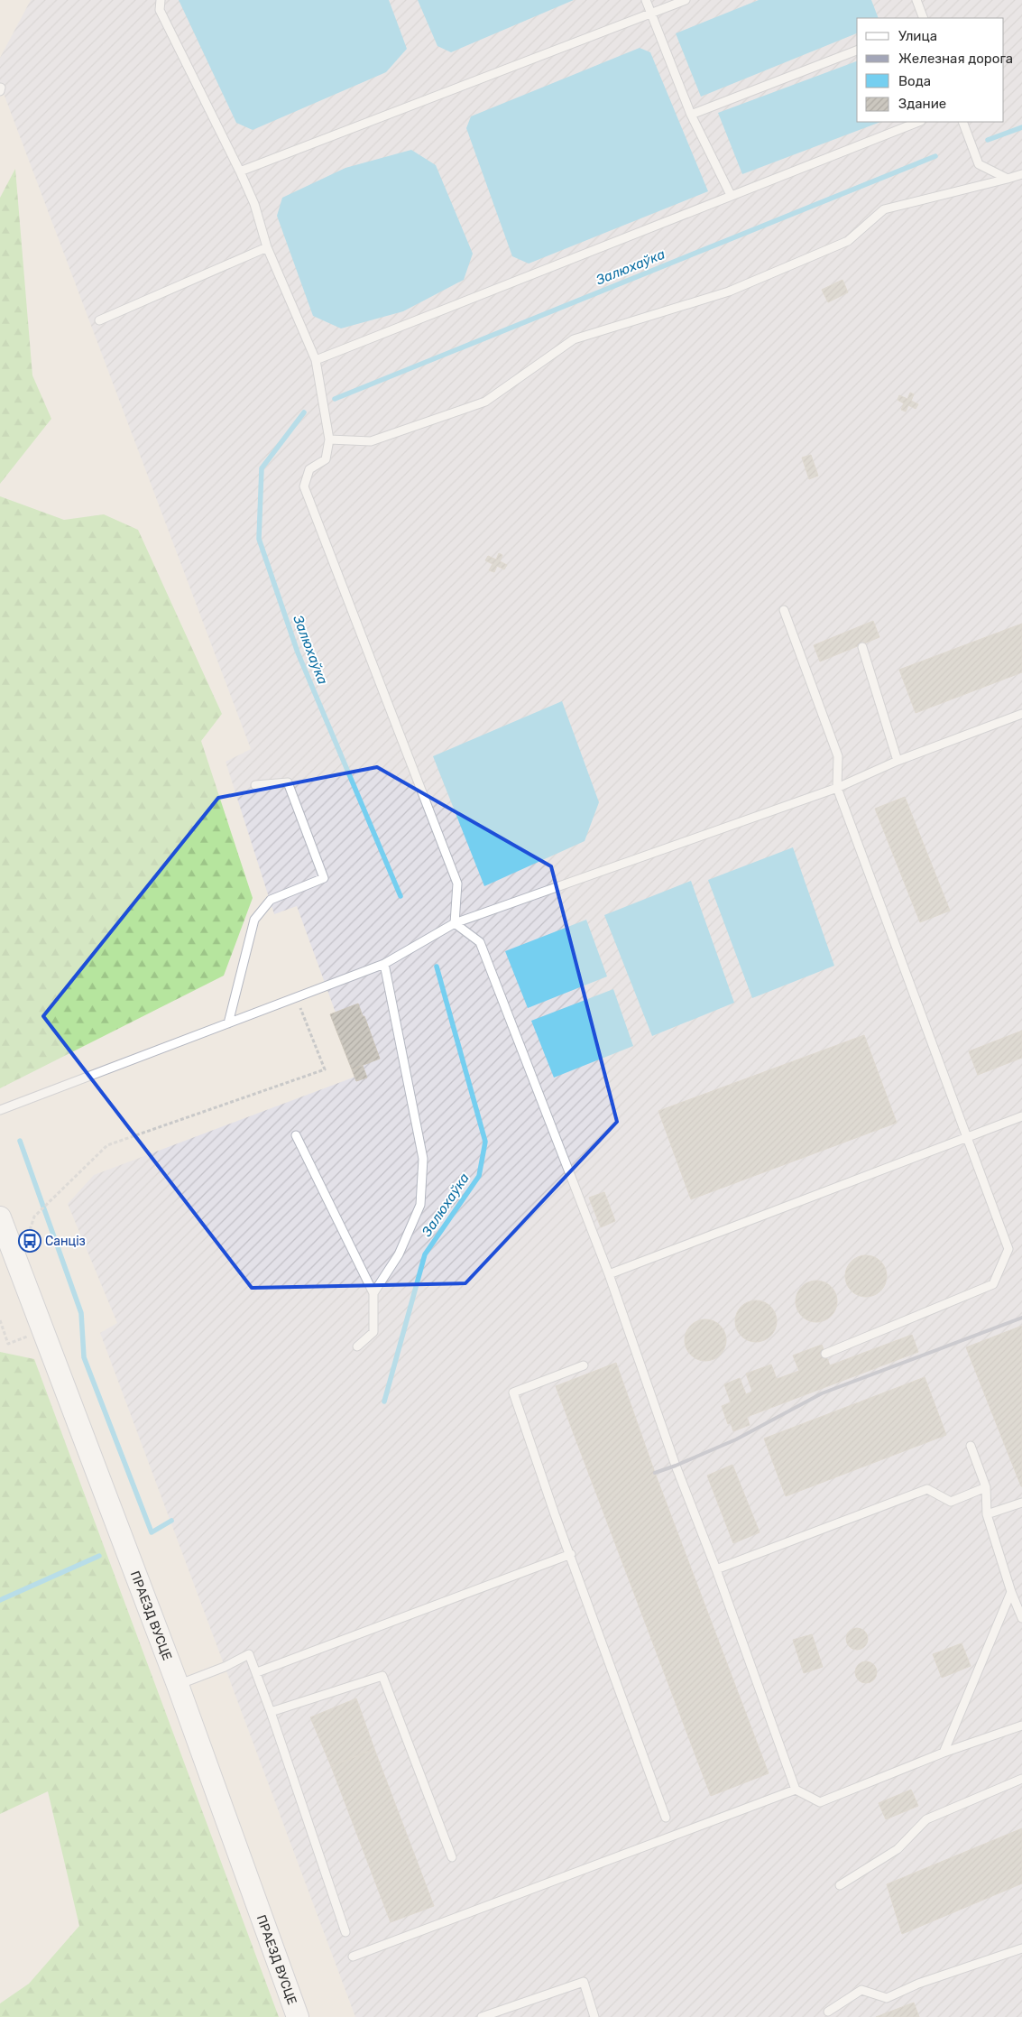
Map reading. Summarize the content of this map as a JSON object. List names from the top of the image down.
{
  "streets": {
    "street": ["ПРАЕЗД ВУСЦЕ"]
  },
  "water": ["Залюхаўка"],
  "places": {
    "bus stop": ["Санціз"]
  },
  "legend": [
    "Улица",
    "Железная дорога",
    "Вода",
    "Здание"
  ]
}
